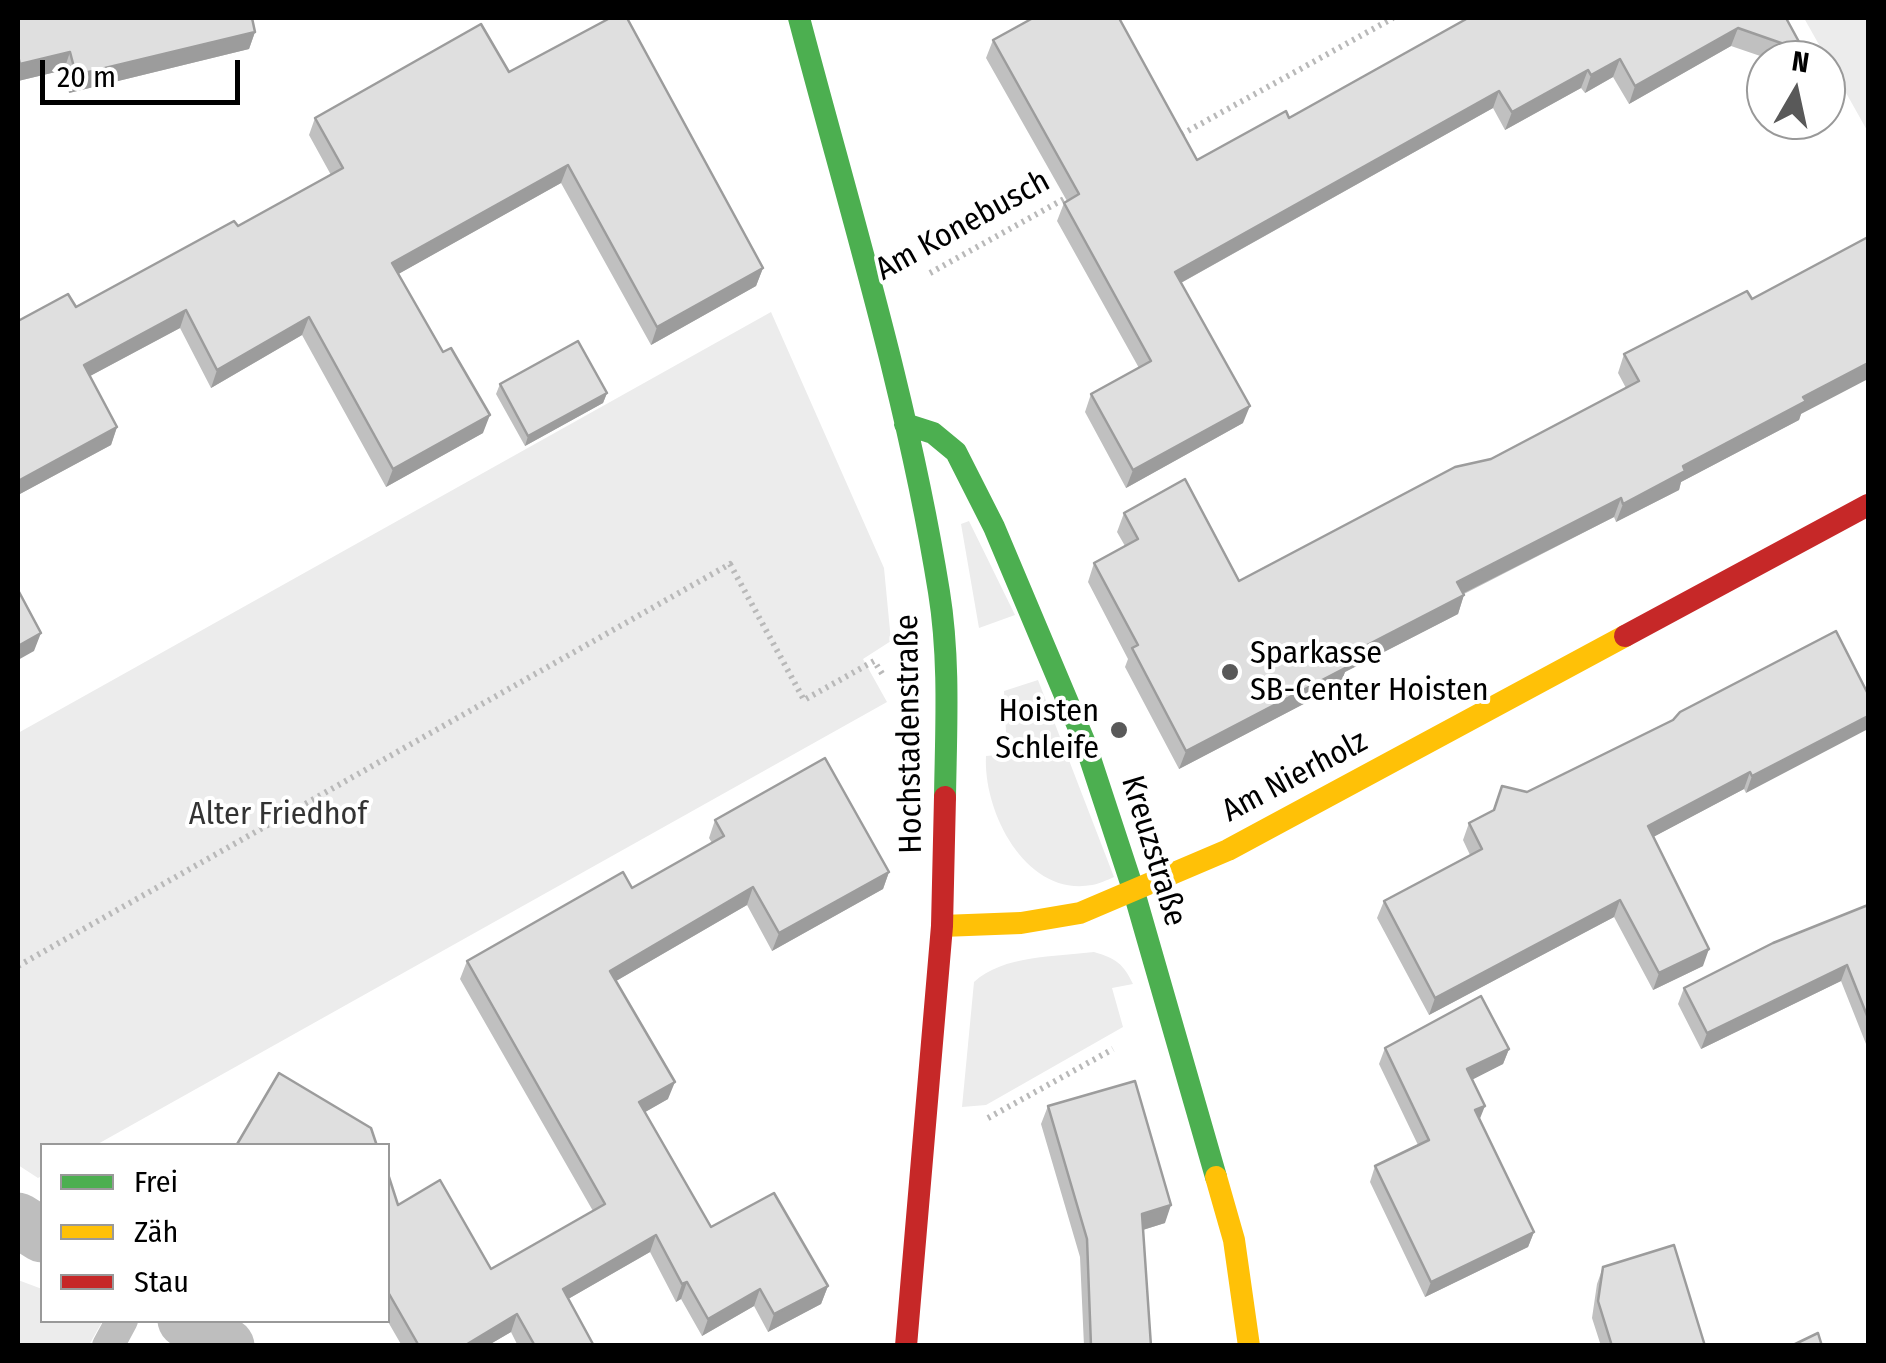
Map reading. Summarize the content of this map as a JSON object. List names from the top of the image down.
{
  "streets": {
    "street": ["Hochstadenstraße", "Am Nierholz", "Kreuzstraße"],
    "path": ["Am Konebusch"]
  },
  "crossings": [
    ["Am Konebusch", "Hochstadenstraße"],
    ["Hochstadenstraße", "Am Nierholz"],
    ["Hochstadenstraße", "Kreuzstraße"],
    ["Am Nierholz", "Kreuzstraße"]
  ],
  "parks": ["Alter Friedhof"],
  "places": ["Sparkasse SB-Center Hoisten", "Hoisten Schleife"],
  "legend": ["Frei", "Zäh", "Stau"],
  "scale_bar": "20 m",
  "north": "top"
}
